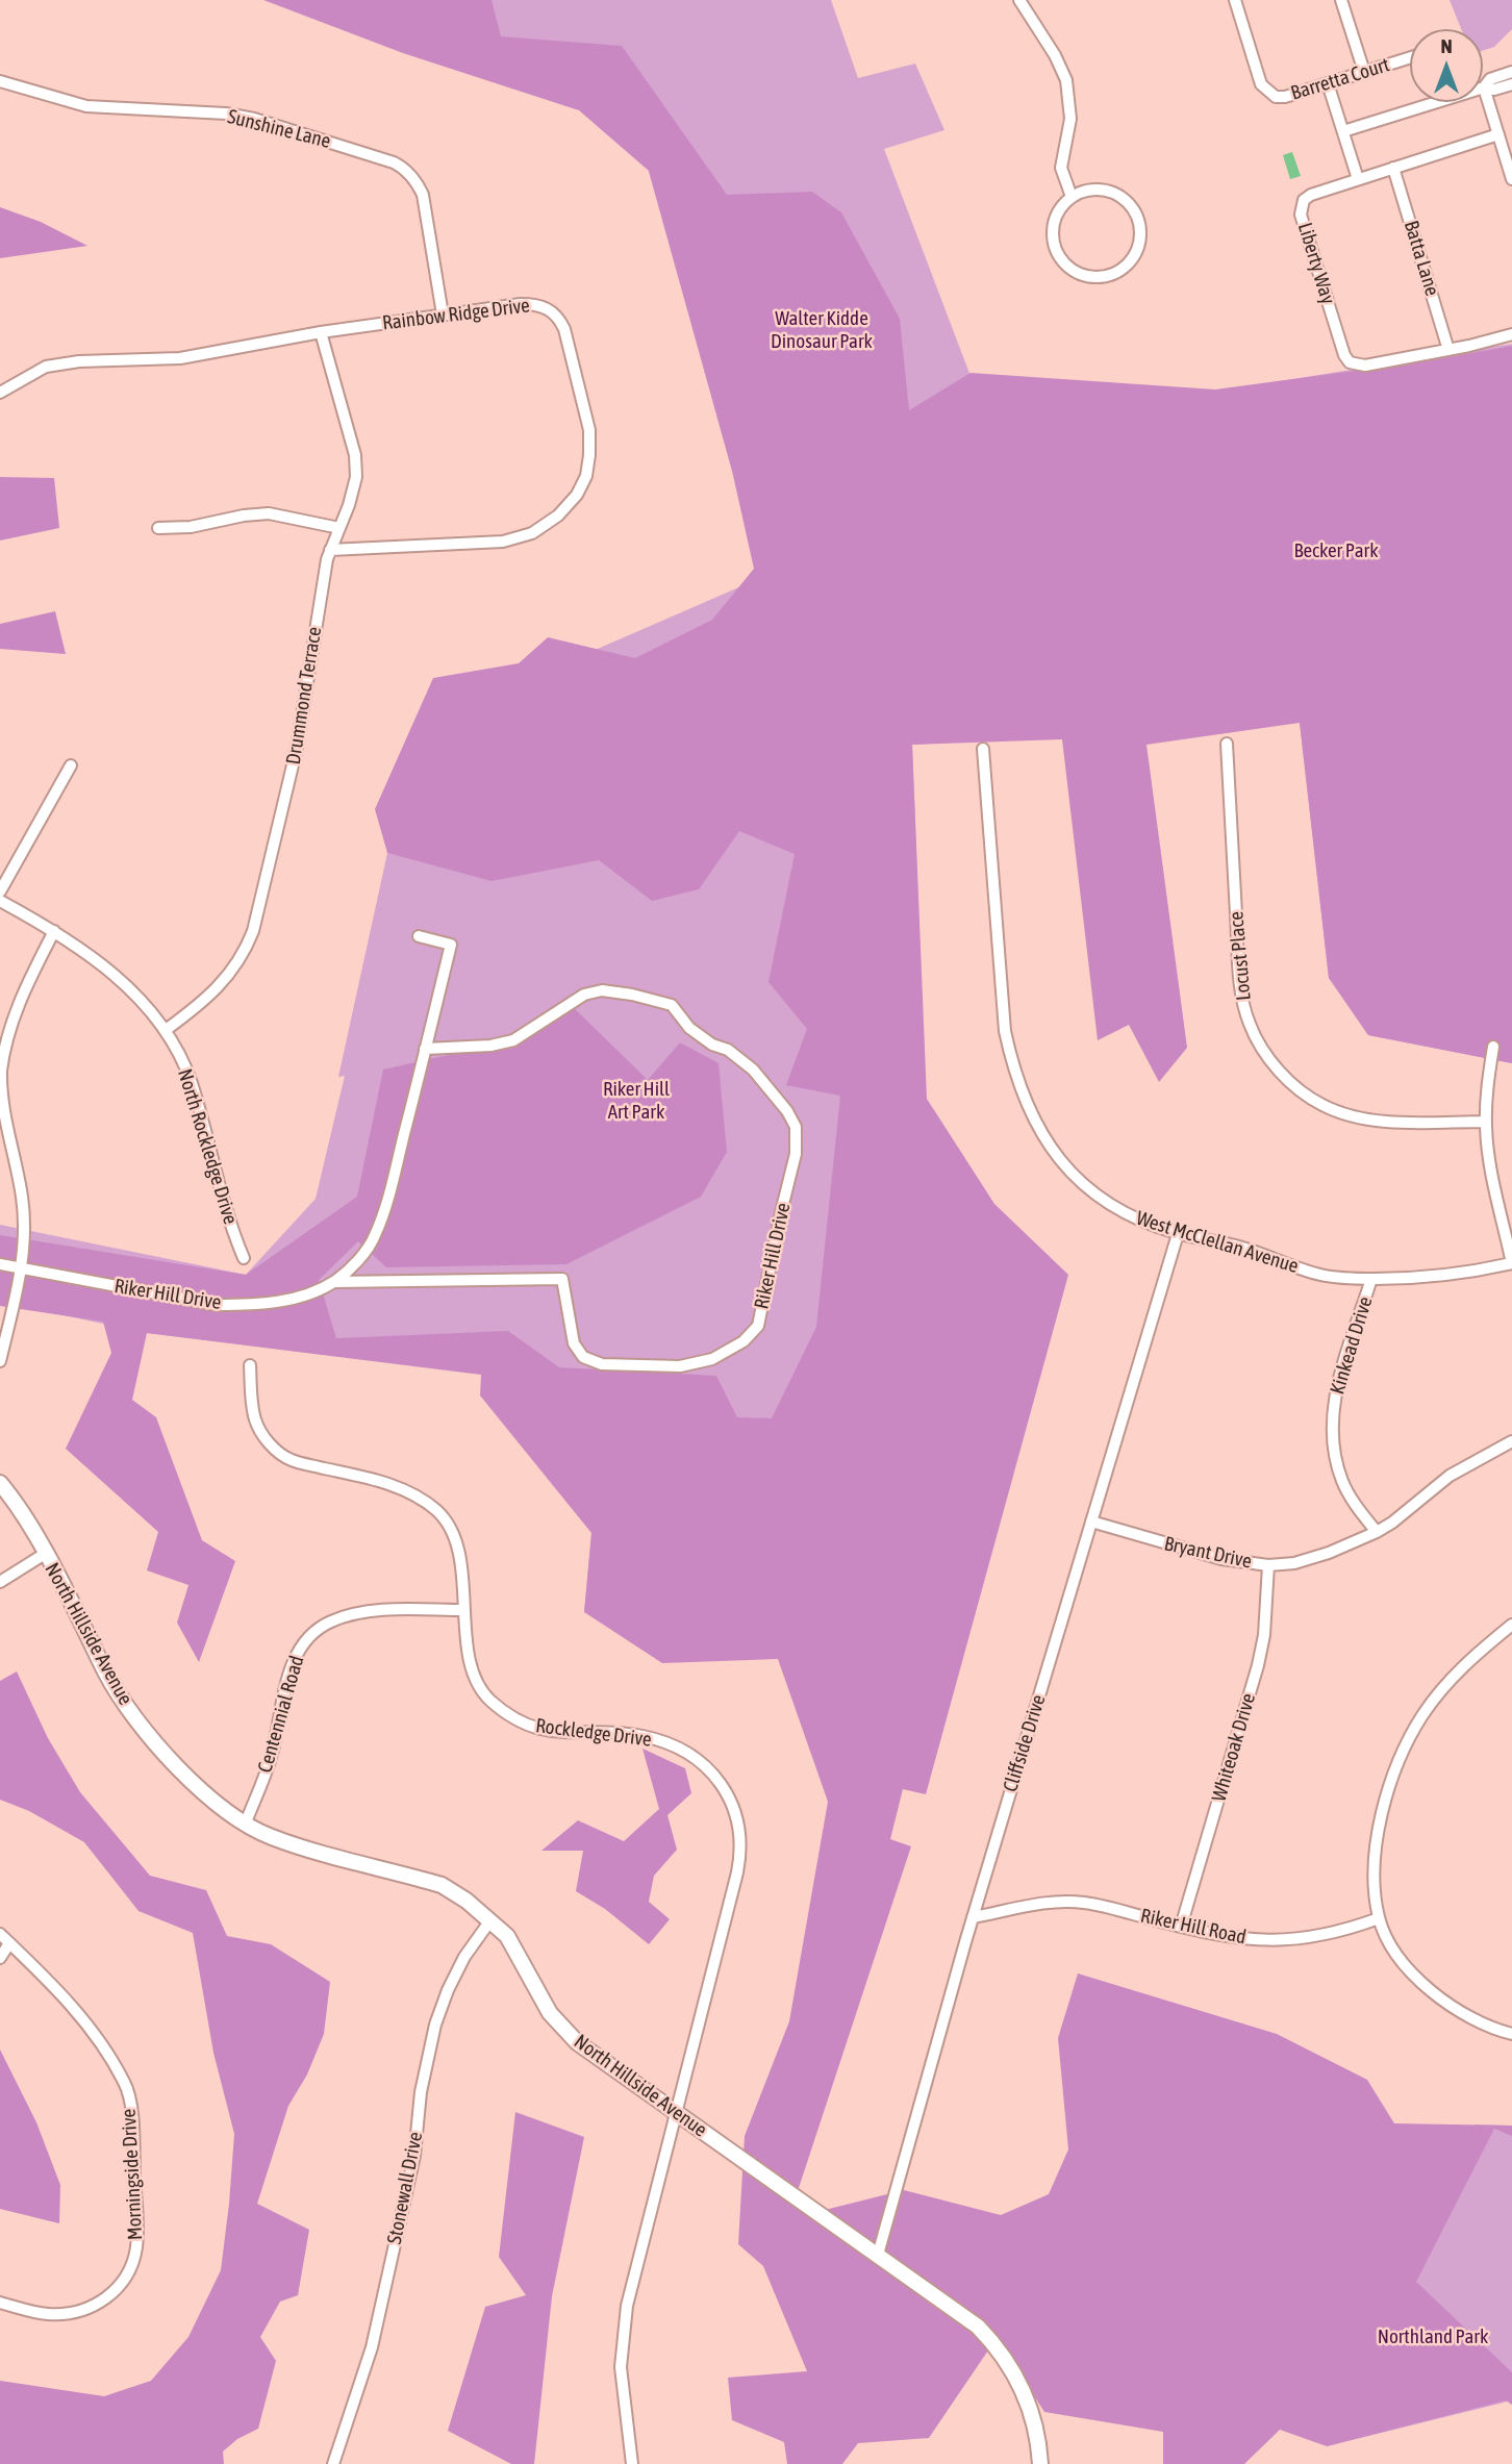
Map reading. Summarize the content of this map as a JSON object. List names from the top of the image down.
{
  "streets": {
    "street": [
      "Barretta Court",
      "Sunshine Lane",
      "Batta Lane",
      "Liberty Way",
      "Rainbow Ridge Drive",
      "Drummond Terrace",
      "Locust Place",
      "North Rockledge Drive",
      "West McClellan Avenue",
      "Riker Hill Drive",
      "Kinkead Drive",
      "Bryant Drive",
      "North Hillside Avenue",
      "Centennial Road",
      "Rockledge Drive",
      "Cliffside Drive",
      "Whiteoak Drive",
      "Riker Hill Road",
      "Morningside Drive",
      "Stonewall Drive"
    ]
  },
  "crossings": [
    ["Sunshine Lane", "Rainbow Ridge Drive"],
    ["Batta Lane", "Liberty Way"],
    ["Rainbow Ridge Drive", "Drummond Terrace"],
    ["Drummond Terrace", "North Rockledge Drive"],
    ["West McClellan Avenue", "Kinkead Drive"],
    ["West McClellan Avenue", "Cliffside Drive"],
    ["Kinkead Drive", "Bryant Drive"],
    ["Bryant Drive", "Cliffside Drive"],
    ["Bryant Drive", "Whiteoak Drive"],
    ["North Hillside Avenue", "Centennial Road"],
    ["North Hillside Avenue", "Rockledge Drive"],
    ["North Hillside Avenue", "Cliffside Drive"],
    ["North Hillside Avenue", "Stonewall Drive"],
    ["Centennial Road", "Rockledge Drive"],
    ["Cliffside Drive", "Riker Hill Road"],
    ["Whiteoak Drive", "Riker Hill Road"]
  ],
  "parks": [
    "Walter Kidde Dinosaur Park",
    "Becker Park",
    "Riker Hill Art Park",
    "Northland Park"
  ],
  "north": "top"
}
